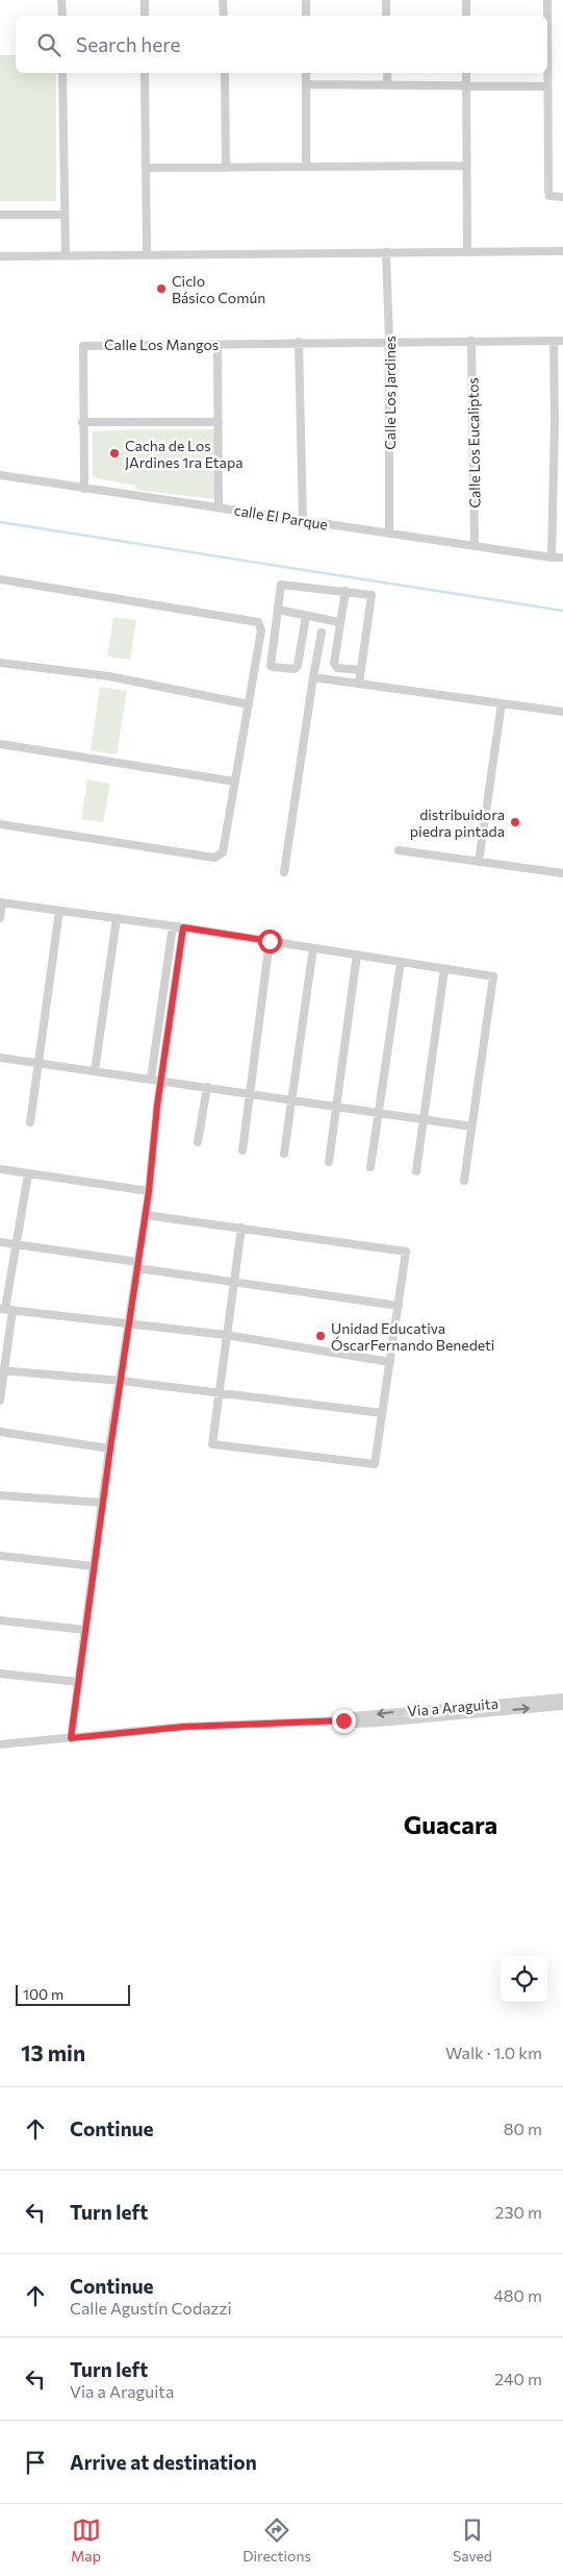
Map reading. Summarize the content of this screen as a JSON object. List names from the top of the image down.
{
  "streets": {
    "street": [
      "Calle Los Mangos",
      "Calle Los Jardines",
      "Calle Los Eucaliptos",
      "calle El Parque",
      "Via a Araguita"
    ]
  },
  "crossings": [
    ["Calle Los Mangos", "Calle Los Jardines"],
    ["Calle Los Mangos", "calle El Parque"],
    ["Calle Los Jardines", "calle El Parque"],
    ["Calle Los Eucaliptos", "calle El Parque"]
  ],
  "districts": ["Guacara"],
  "places": [
    "Ciclo Básico Común",
    "Cacha de Los JArdines 1ra Etapa",
    "distribuidora piedra pintada",
    "Unidad Educativa ÓscarFernando Benedeti"
  ],
  "scale_bar": "100 m",
  "page": {
    "search": "Search here",
    "scale": "100 m",
    "heading": ["13 min", "Walk · 1.0 km"],
    "list": [
      ["Continue", "80 m"],
      ["Turn left", "230 m"],
      ["Continue", "Calle Agustín Codazzi", "480 m"],
      ["Turn left", "Via a Araguita", "240 m"],
      "Arrive at destination"
    ],
    "nav": ["Map", "Directions", "Saved"]
  }
}
